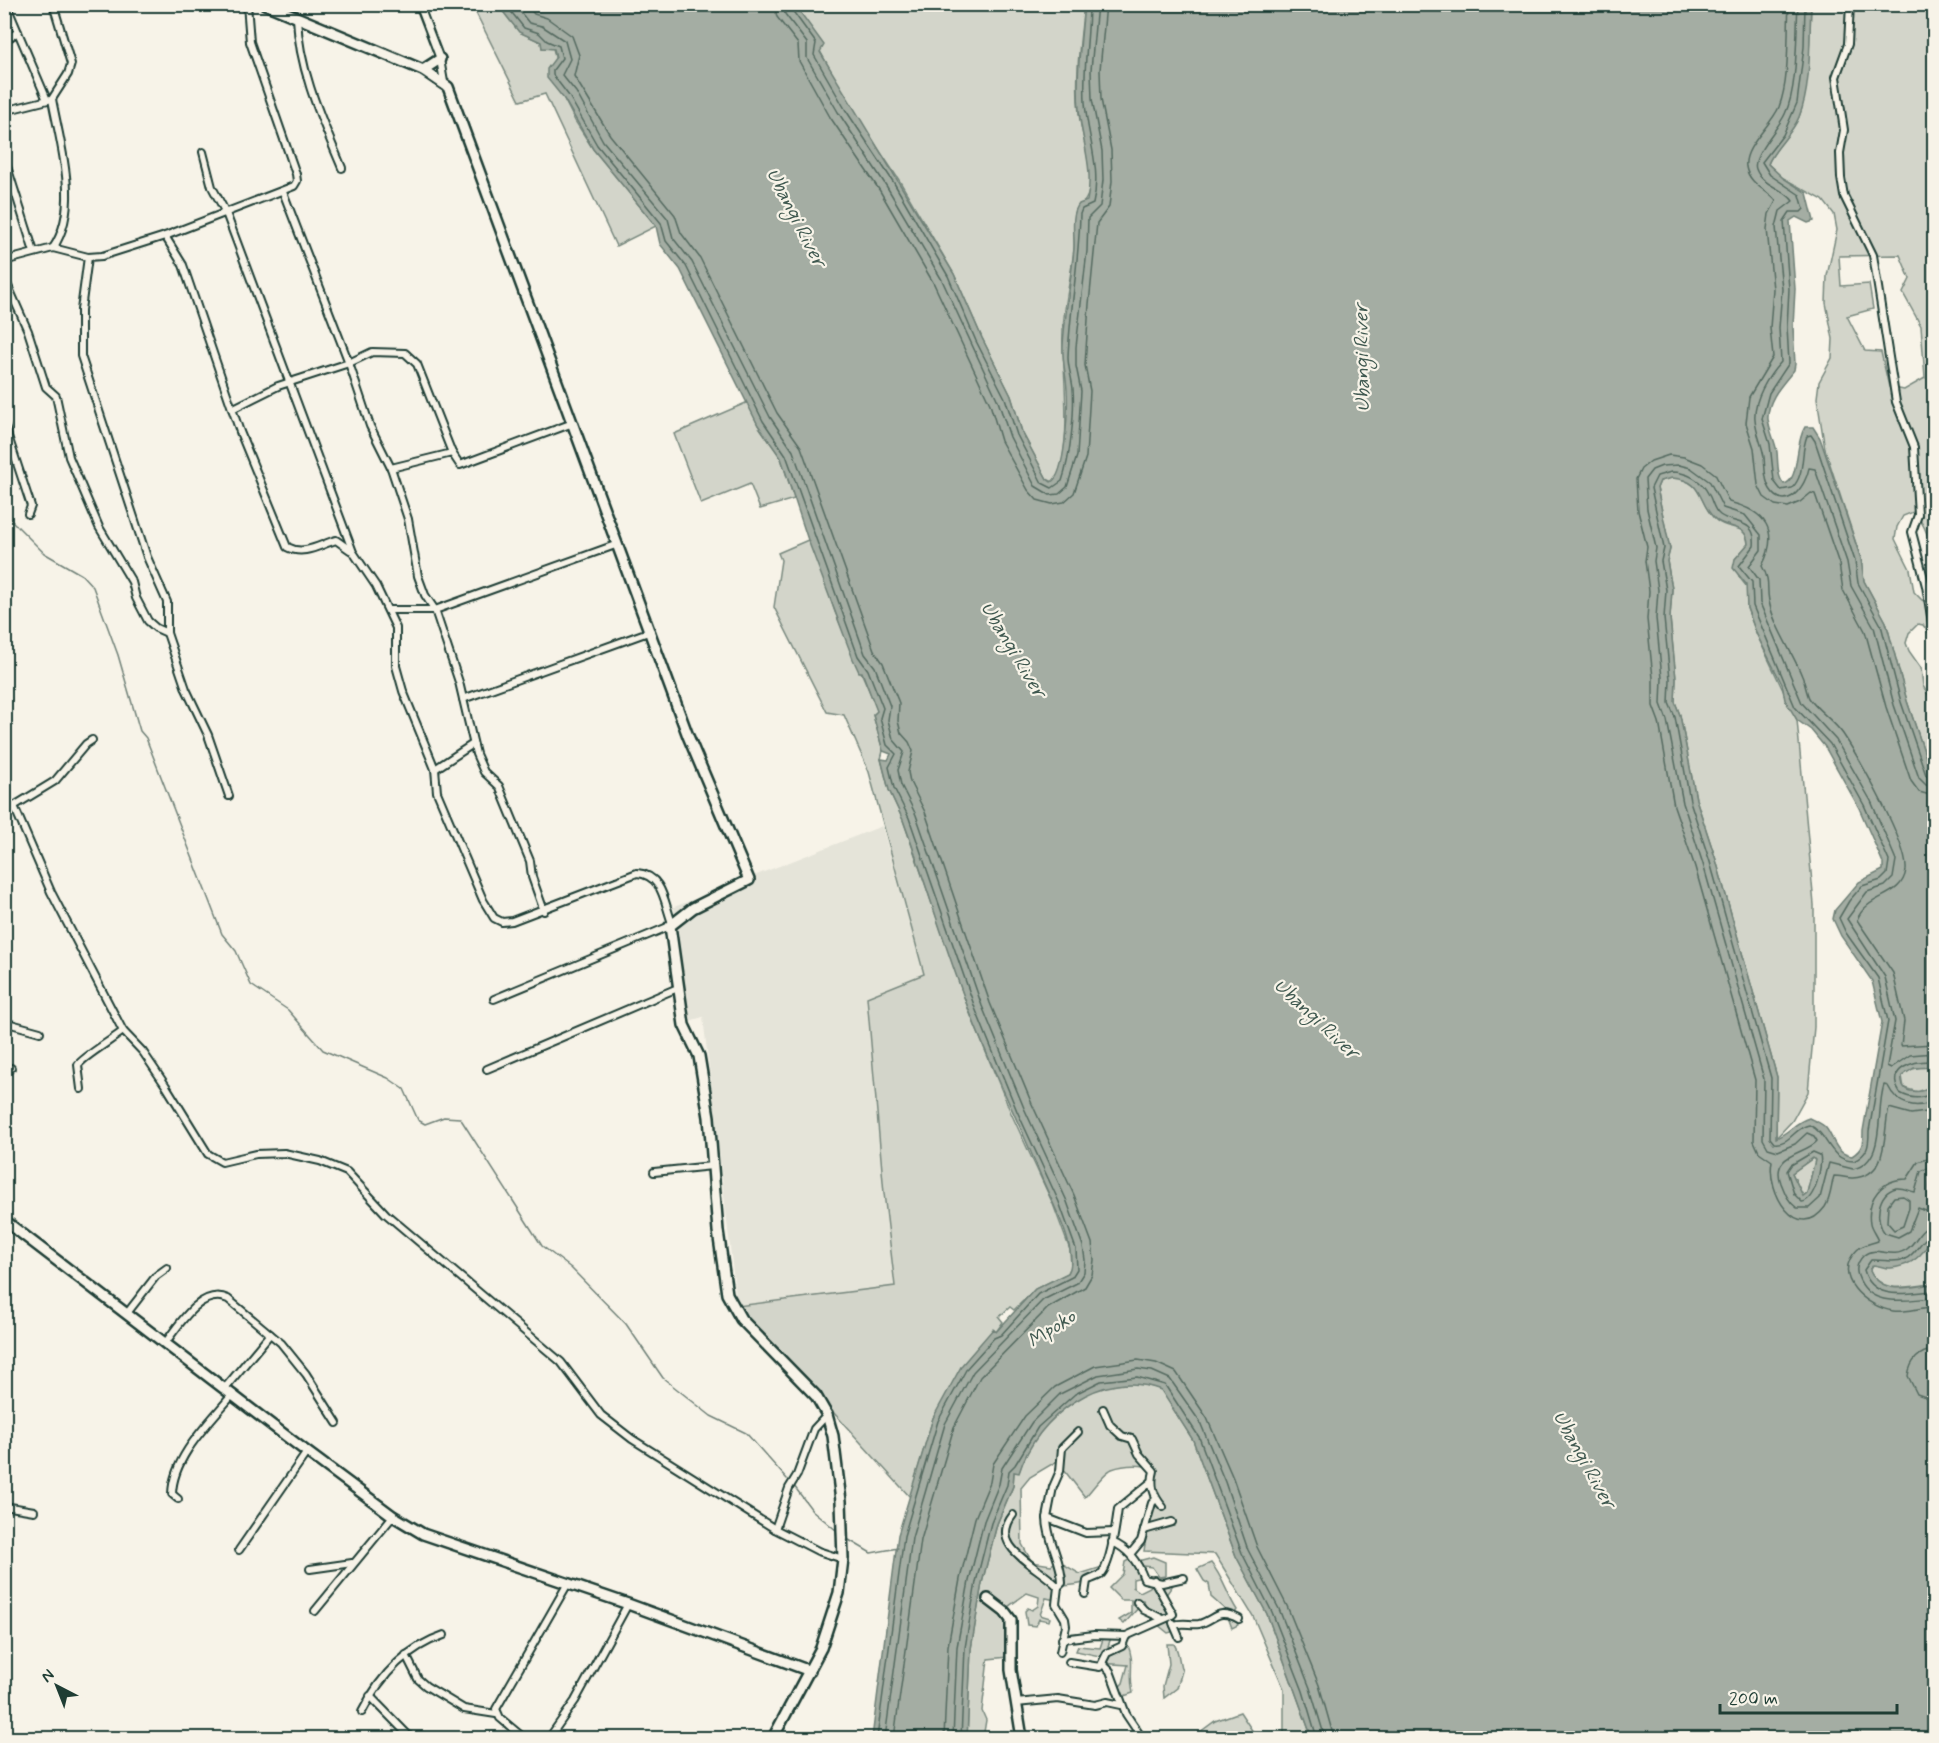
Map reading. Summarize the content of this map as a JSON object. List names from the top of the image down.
{
  "water": ["Ubangi River", "Mpoko"],
  "scale_bar": "200 m",
  "north": "top left"
}
